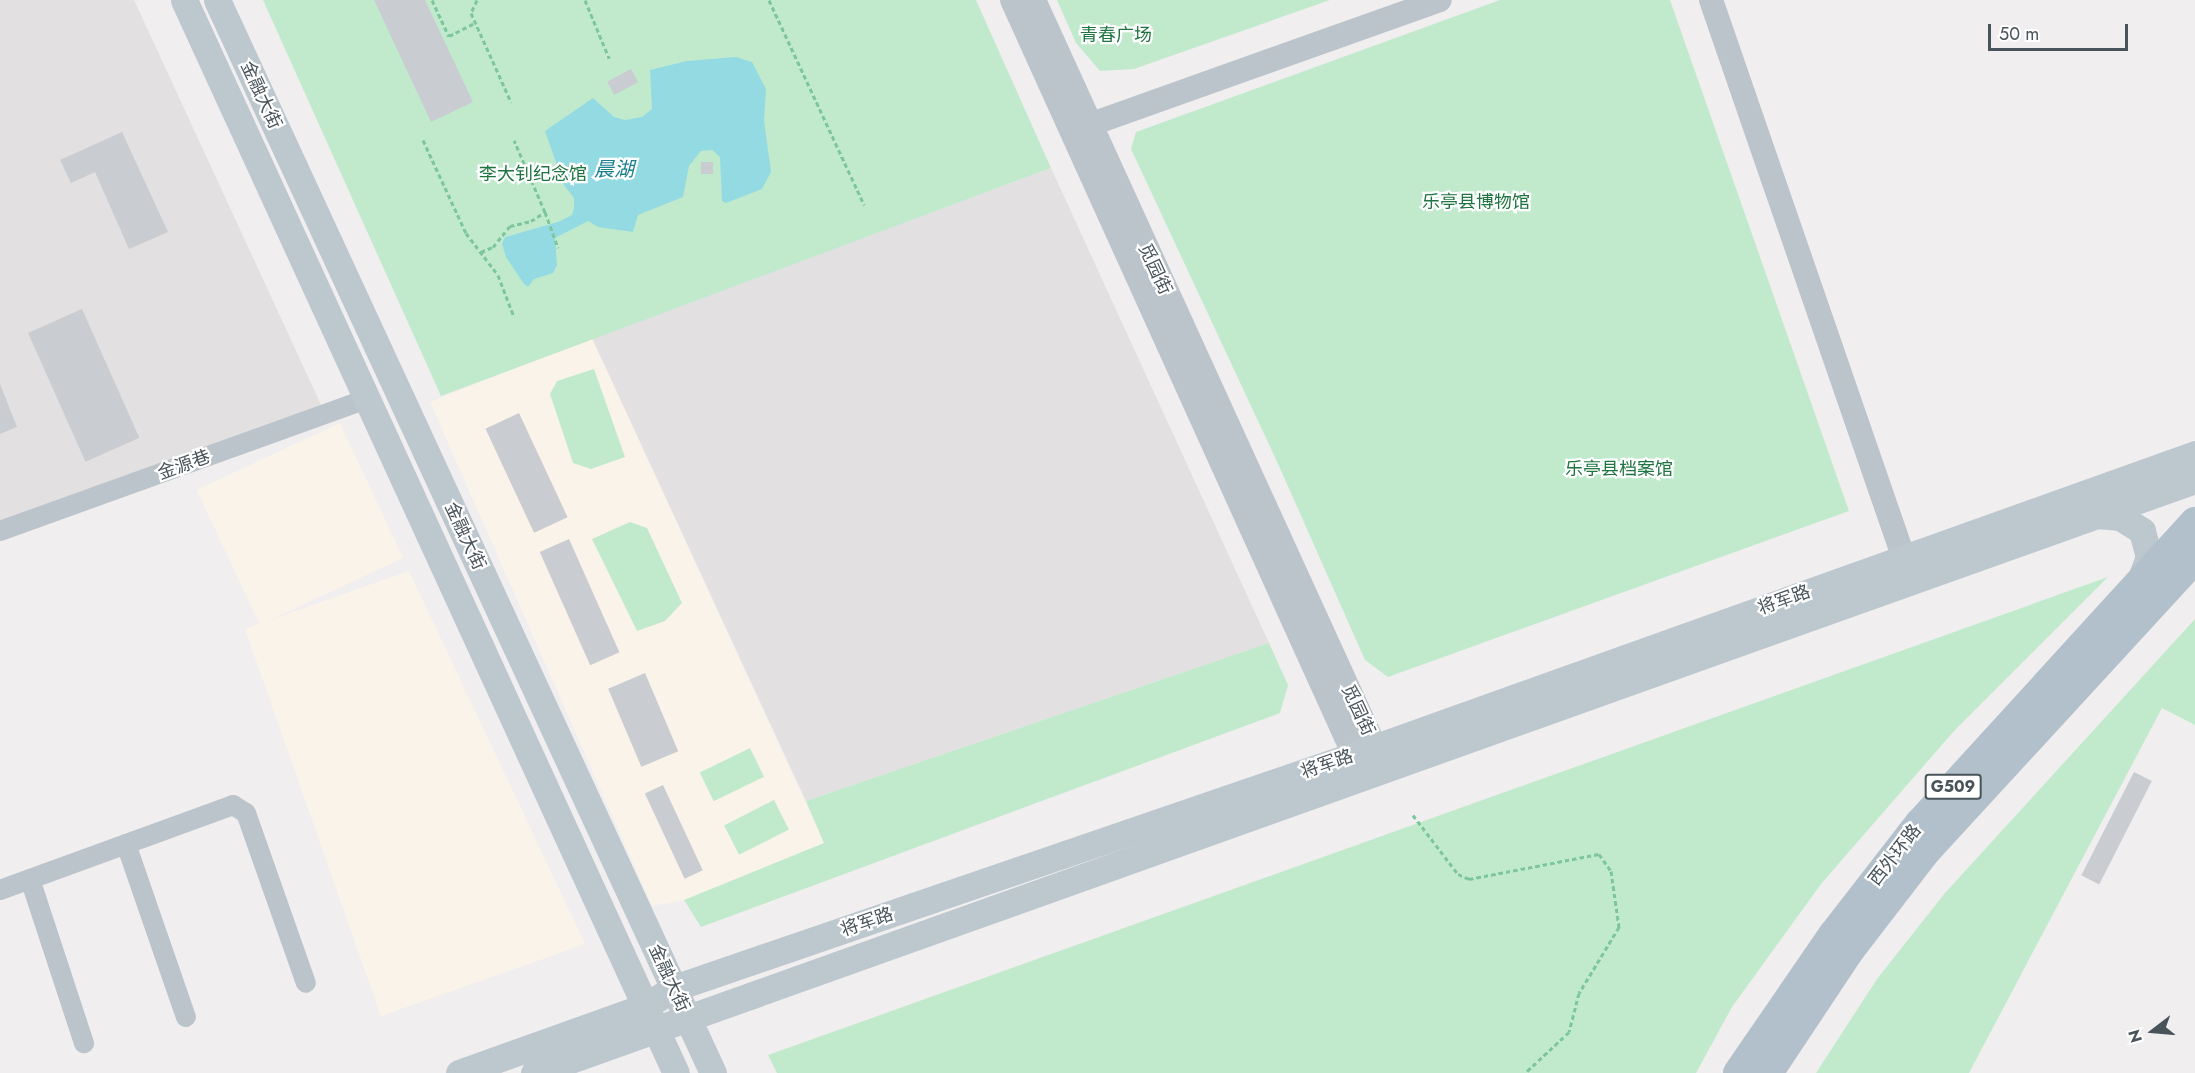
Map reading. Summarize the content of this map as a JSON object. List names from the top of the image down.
{
  "streets": {
    "main road": [
      "金融大街",
      "将军路",
      "G509",
      "西外环路"
    ],
    "street": ["觅园街", "金源巷"]
  },
  "crossings": [
    ["金融大街", "金源巷"],
    ["金融大街", "将军路"],
    ["觅园街", "将军路"]
  ],
  "water": ["晨湖"],
  "parks": [
    "青春广场",
    "李大钊纪念馆",
    "乐亭县博物馆",
    "乐亭县档案馆"
  ],
  "scale_bar": "50 m",
  "north": "left"
}
